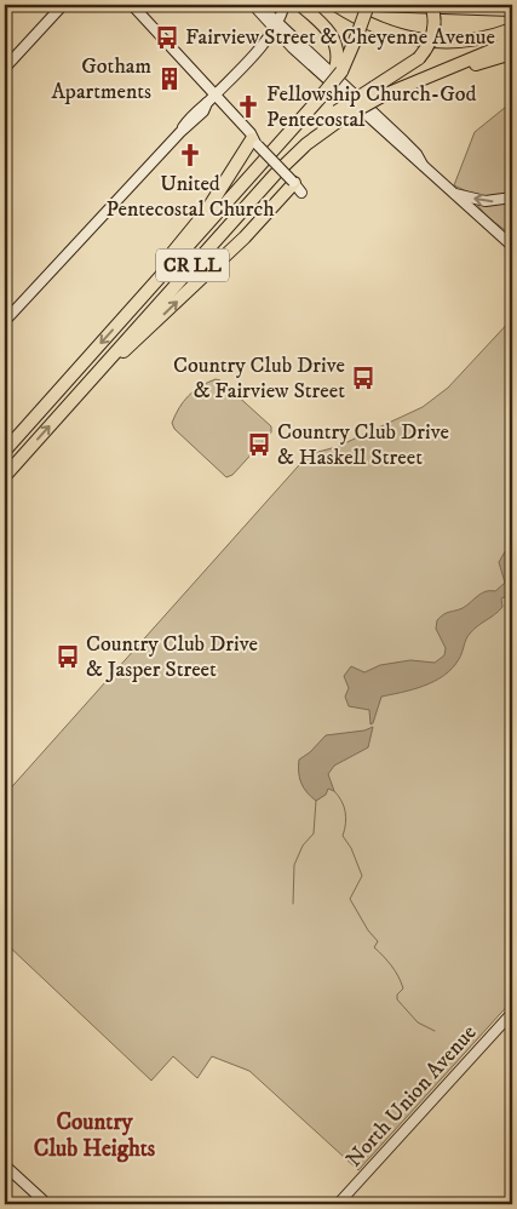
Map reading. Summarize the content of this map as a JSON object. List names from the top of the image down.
{
  "streets": {
    "highway": ["CR LL"],
    "street": ["North Union Avenue"]
  },
  "districts": ["Country Club Heights"],
  "places": {
    "bus stop": [
      "Fairview Street & Cheyenne Avenue",
      "Country Club Drive & Fairview Street",
      "Country Club Drive & Haskell Street",
      "Country Club Drive & Jasper Street"
    ],
    "building": ["Gotham Apartments"],
    "church": ["Fellowship Church-God Pentecostal", "United Pentecostal Church"]
  }
}
